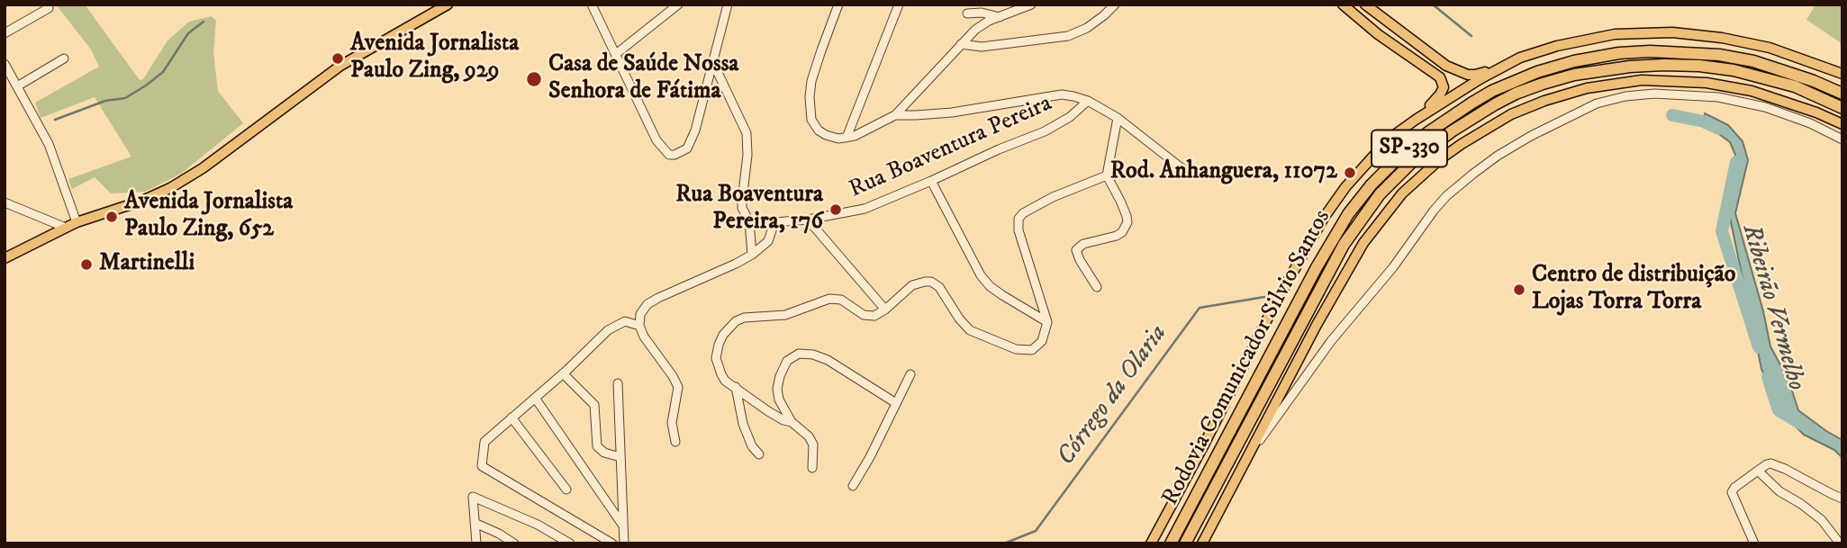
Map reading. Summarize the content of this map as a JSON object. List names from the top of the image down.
{
  "streets": {
    "highway": ["SP-330", "Rodovia Comunicador Silvio Santos"],
    "street": ["Rua Boaventura Pereira"]
  },
  "water": ["Ribeirão Vermelho", "Córrego da Olaria"],
  "places": [
    "Avenida Jornalista Paulo Zing, 929",
    "Casa de Saúde Nossa Senhora de Fátima",
    "Rod. Anhanguera, 11072",
    "Rua Boaventura Pereira, 176",
    "Avenida Jornalista Paulo Zing, 652",
    "Martinelli",
    "Centro de distribuição Lojas Torra Torra"
  ]
}
